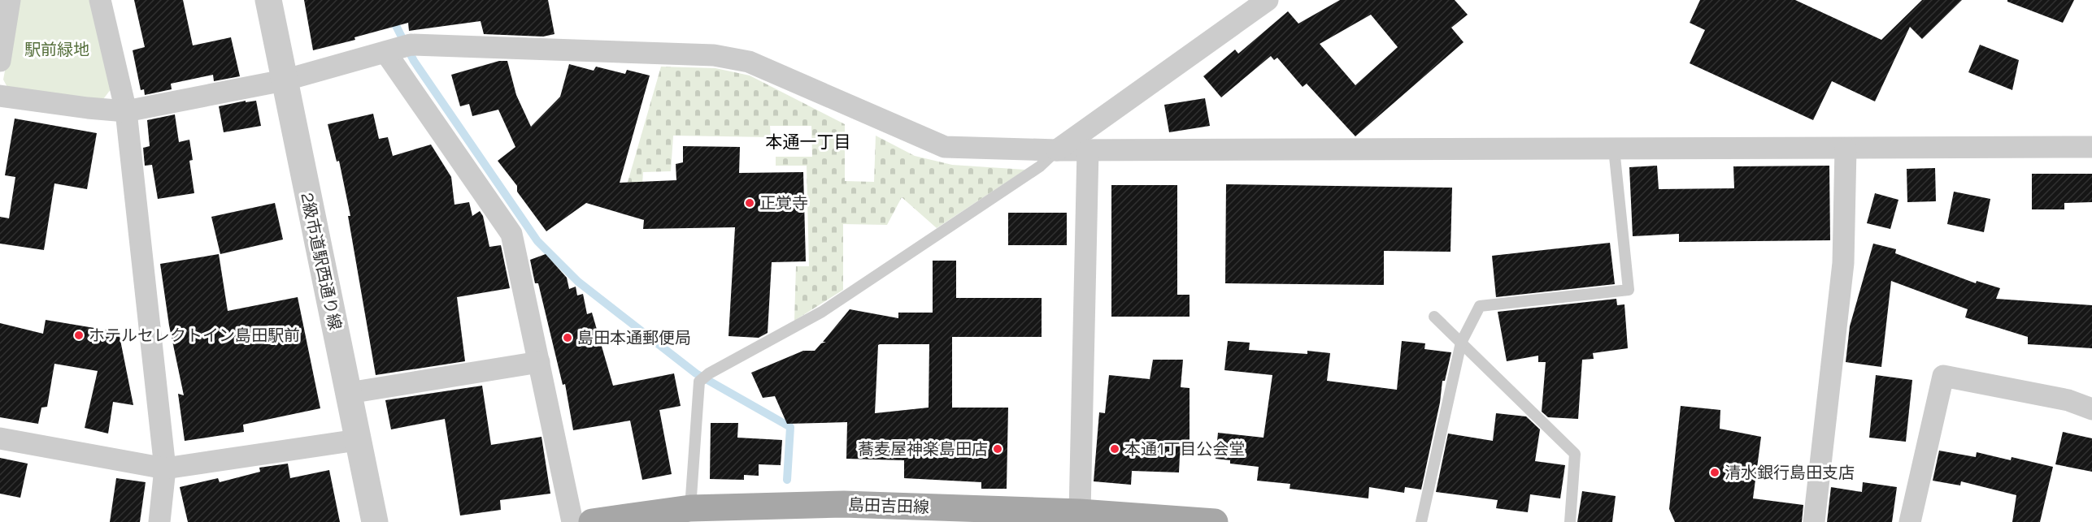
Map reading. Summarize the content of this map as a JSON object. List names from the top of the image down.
{
  "streets": {
    "main road": ["島田吉田線"],
    "street": ["2級市道駅西通り線"]
  },
  "districts": ["本通一丁目"],
  "parks": ["駅前緑地"],
  "places": [
    "正覚寺",
    "ホテルセレクトイン島田駅前",
    "島田本通郵便局",
    "蕎麦屋神楽島田店",
    "本通1丁目公会堂",
    "清水銀行島田支店"
  ]
}
